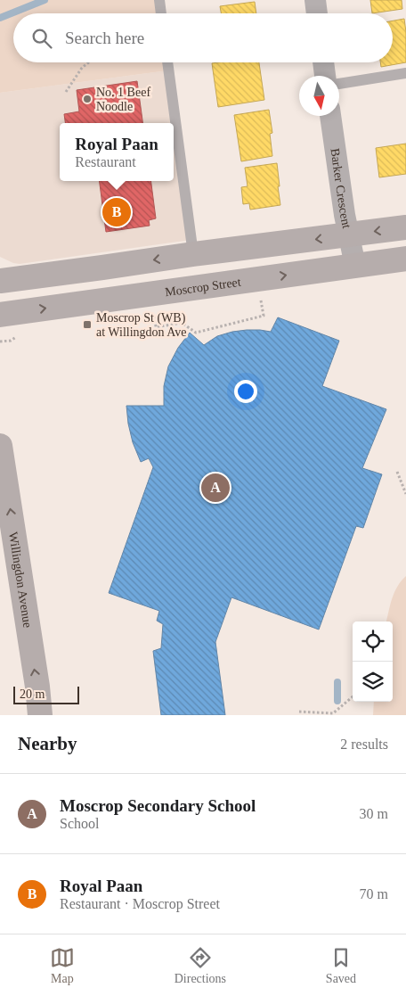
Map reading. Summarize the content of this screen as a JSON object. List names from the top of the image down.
{
  "streets": {
    "street": ["Barker Crescent", "Moscrop Street", "Willingdon Avenue"]
  },
  "crossings": [
    ["Barker Crescent", "Moscrop Street"]
  ],
  "one_way": ["Willingdon Avenue"],
  "places": {
    "other": ["No. 1 Beef Noodle"],
    "transit": ["Moscrop St (WB) at Willingdon Ave"]
  },
  "scale_bar": "20 m",
  "north": "bottom",
  "page": {
    "search": "Search here",
    "popup": ["Royal Paan", "Restaurant"],
    "pins": ["B", "A"],
    "scale": "20 m",
    "heading": ["Nearby", "2 results"],
    "list": [
      {
        "mark": "A",
        "name": "Moscrop Secondary School",
        "note": "School",
        "value": "30 m"
      },
      {
        "mark": "B",
        "name": "Royal Paan",
        "note": "Restaurant · Moscrop Street",
        "value": "70 m"
      }
    ],
    "nav": ["Map", "Directions", "Saved"]
  }
}
